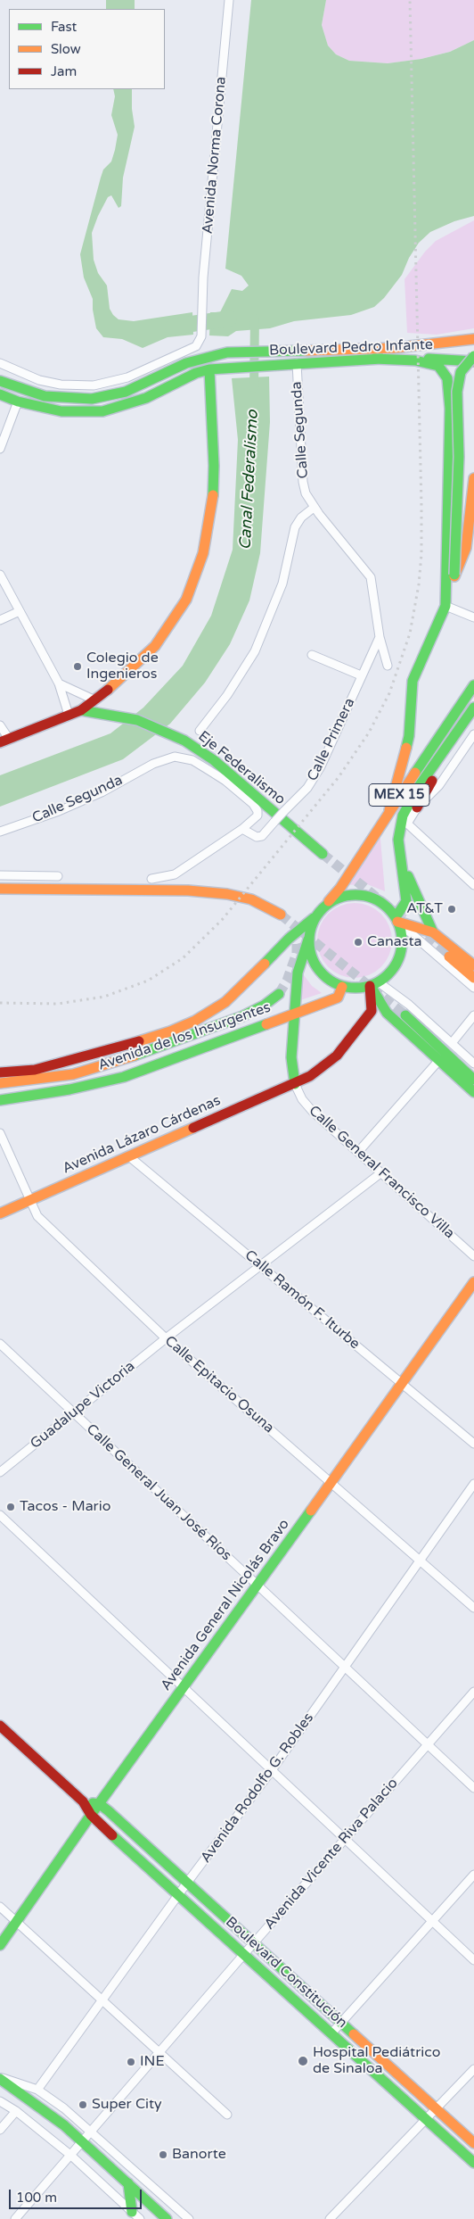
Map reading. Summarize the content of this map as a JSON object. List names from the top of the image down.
{
  "streets": {
    "main road": [
      "Boulevard Pedro Infante",
      "Eje Federalismo",
      "MEX 15",
      "Avenida de los Insurgentes",
      "Avenida Lázaro Cárdenas",
      "Avenida General Nicolás Bravo",
      "Boulevard Constitución"
    ],
    "street": [
      "Avenida Norma Corona",
      "Calle Segunda",
      "Calle Primera",
      "Calle General Francisco Villa",
      "Calle Ramón F. Iturbe",
      "Calle Epitacio Osuna",
      "Guadalupe Victoria",
      "Calle General Juan José Ríos",
      "Avenida Rodolfo G. Robles",
      "Avenida Vicente Riva Palacio"
    ]
  },
  "crossings": [
    ["Boulevard Pedro Infante", "Calle Segunda"],
    ["Calle Segunda", "Calle Primera"],
    ["MEX 15", "Avenida de los Insurgentes"],
    ["MEX 15", "Avenida Lázaro Cárdenas"],
    ["Avenida de los Insurgentes", "Avenida Lázaro Cárdenas"],
    ["Avenida Lázaro Cárdenas", "Calle General Francisco Villa"],
    ["Avenida Lázaro Cárdenas", "Calle Ramón F. Iturbe"],
    ["Avenida Lázaro Cárdenas", "Calle Epitacio Osuna"],
    ["Calle General Francisco Villa", "Guadalupe Victoria"],
    ["Calle Ramón F. Iturbe", "Guadalupe Victoria"],
    ["Calle Ramón F. Iturbe", "Avenida General Nicolás Bravo"],
    ["Calle Epitacio Osuna", "Guadalupe Victoria"],
    ["Calle Epitacio Osuna", "Avenida General Nicolás Bravo"],
    ["Calle Epitacio Osuna", "Avenida Rodolfo G. Robles"],
    ["Guadalupe Victoria", "Calle General Juan José Ríos"],
    ["Calle General Juan José Ríos", "Avenida General Nicolás Bravo"],
    ["Calle General Juan José Ríos", "Avenida Rodolfo G. Robles"],
    ["Calle General Juan José Ríos", "Avenida Vicente Riva Palacio"],
    ["Avenida General Nicolás Bravo", "Boulevard Constitución"],
    ["Avenida Rodolfo G. Robles", "Boulevard Constitución"],
    ["Avenida Vicente Riva Palacio", "Boulevard Constitución"]
  ],
  "water": ["Canal Federalismo"],
  "places": [
    "Colegio de Ingenieros",
    "AT&T",
    "Canasta",
    "Tacos - Mario",
    "Hospital Pediátrico de Sinaloa",
    "INE",
    "Super City",
    "Banorte"
  ],
  "legend": ["Fast", "Slow", "Jam"],
  "scale_bar": "100 m"
}
